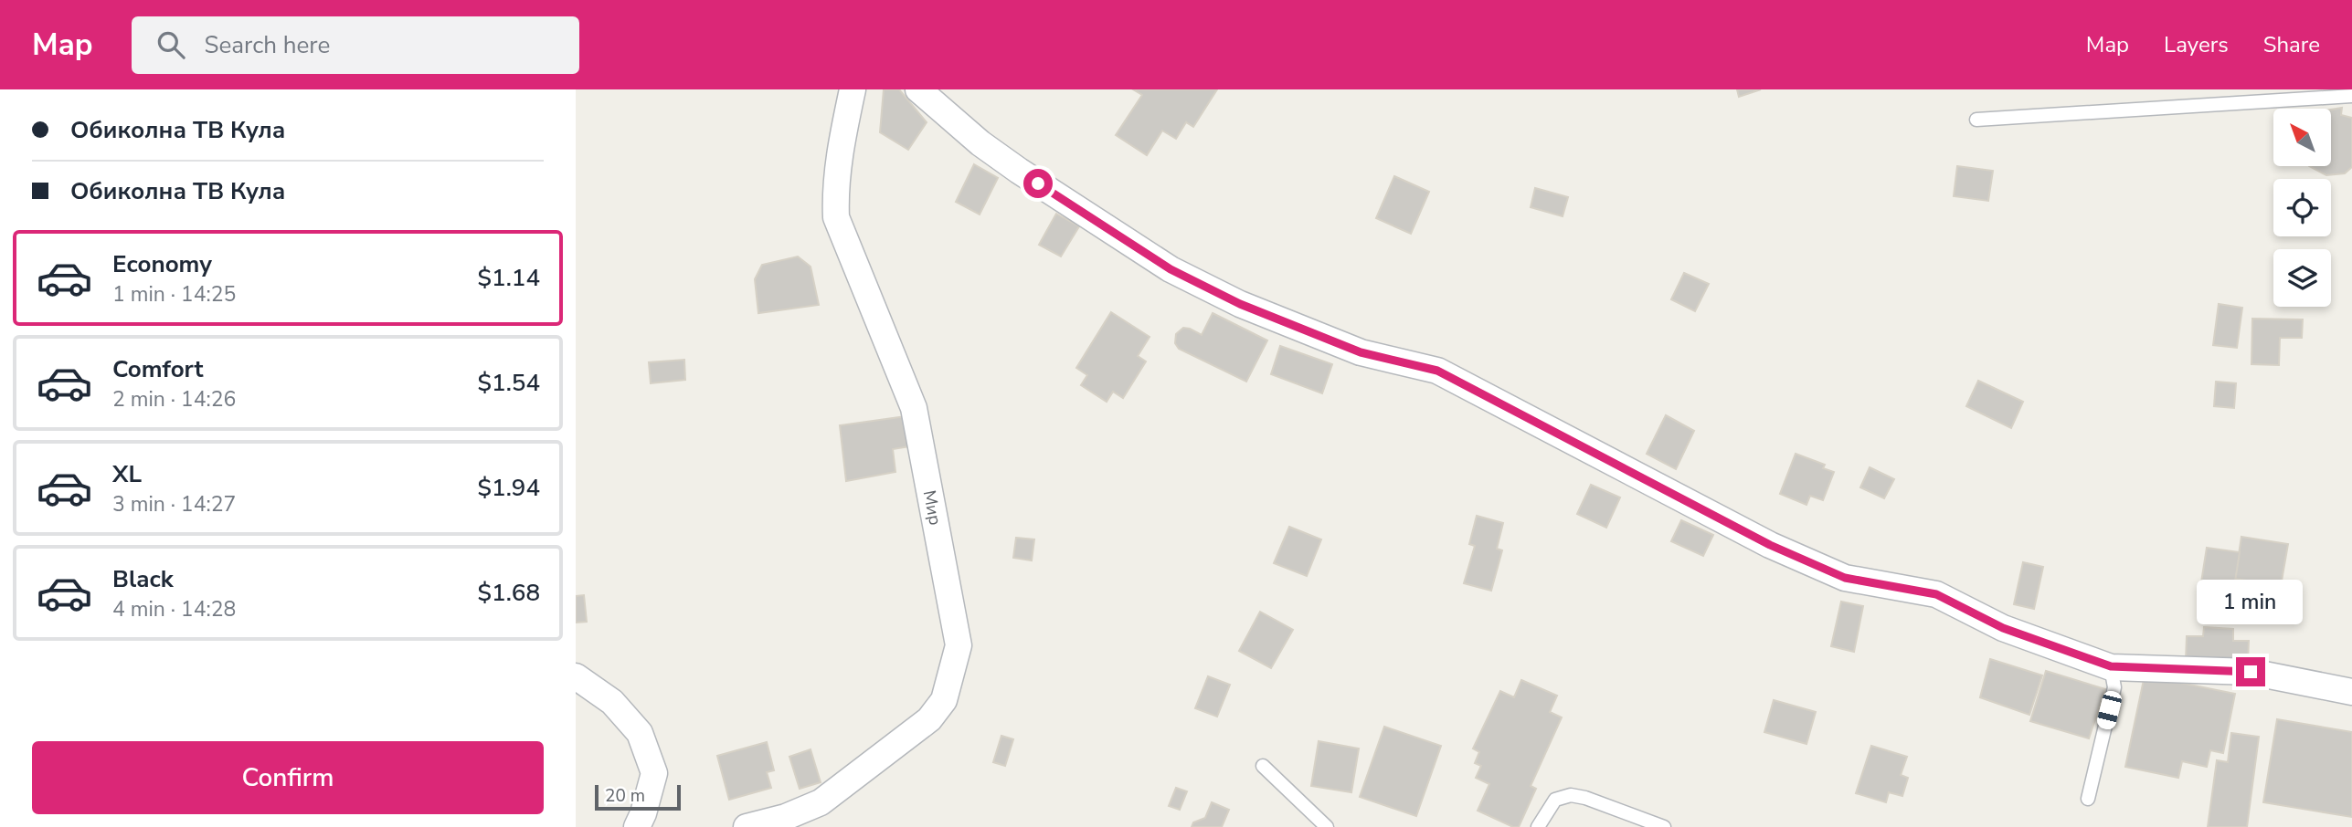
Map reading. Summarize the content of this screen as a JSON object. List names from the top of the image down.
{
  "streets": {
    "street": ["Мир"]
  },
  "scale_bar": "20 m",
  "north": "top left",
  "page": {
    "header": "Map",
    "search": "Search here",
    "nav": ["Map", "Layers", "Share"],
    "banner": ["Обиколна ТВ Кула", "Обиколна ТВ Кула"],
    "list": [
      {
        "name": "Economy",
        "note": "1 min · 14:25",
        "value": "$1.14"
      },
      {
        "name": "Comfort",
        "note": "2 min · 14:26",
        "value": "$1.54"
      },
      {
        "name": "XL",
        "note": "3 min · 14:27",
        "value": "$1.94"
      },
      {
        "name": "Black",
        "note": "4 min · 14:28",
        "value": "$1.68"
      }
    ],
    "bubble": "1 min",
    "buttons": "Confirm",
    "scale": "20 m"
  }
}
